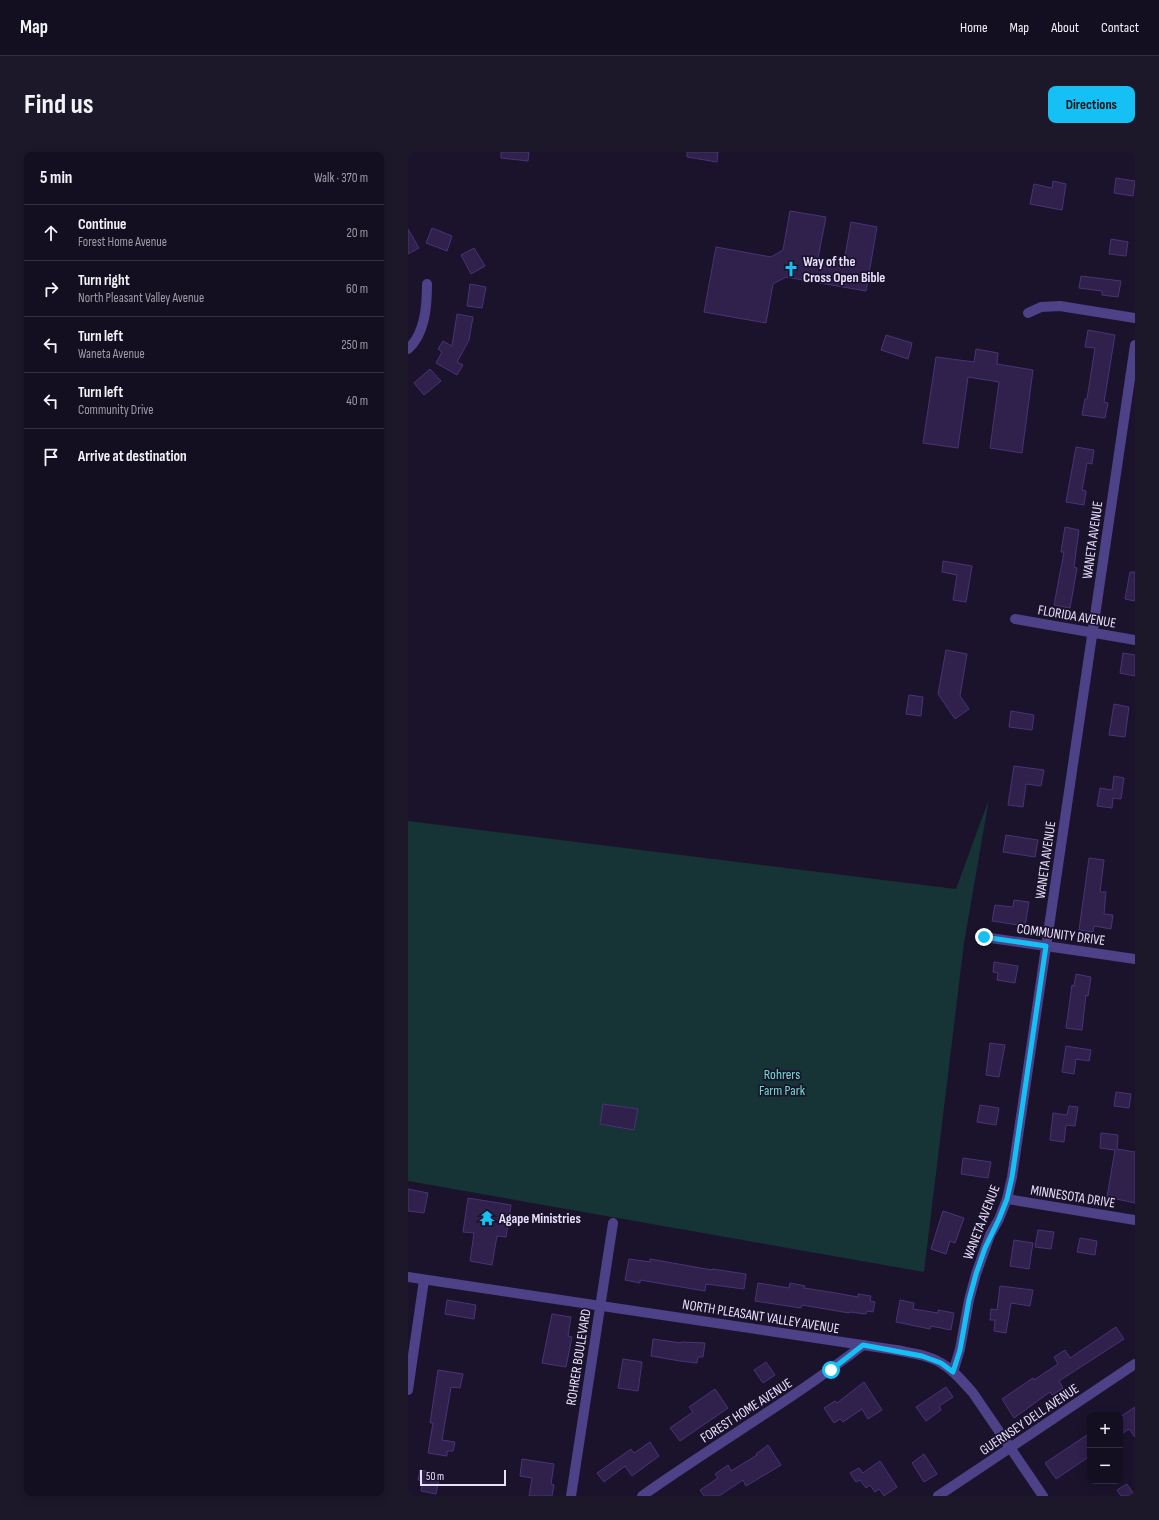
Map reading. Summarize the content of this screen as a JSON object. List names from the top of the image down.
{
  "streets": {
    "street": [
      "WANETA AVENUE",
      "FLORIDA AVENUE",
      "COMMUNITY DRIVE",
      "MINNESOTA DRIVE",
      "NORTH PLEASANT VALLEY AVENUE",
      "ROHRER BOULEVARD",
      "FOREST HOME AVENUE",
      "GUERNSEY DELL AVENUE"
    ]
  },
  "crossings": [
    ["WANETA AVENUE", "FLORIDA AVENUE"],
    ["WANETA AVENUE", "COMMUNITY DRIVE"],
    ["WANETA AVENUE", "MINNESOTA DRIVE"],
    ["WANETA AVENUE", "NORTH PLEASANT VALLEY AVENUE"],
    ["NORTH PLEASANT VALLEY AVENUE", "ROHRER BOULEVARD"],
    ["NORTH PLEASANT VALLEY AVENUE", "FOREST HOME AVENUE"],
    ["NORTH PLEASANT VALLEY AVENUE", "GUERNSEY DELL AVENUE"]
  ],
  "parks": ["Rohrers Farm Park"],
  "places": {
    "church": ["Way of the Cross Open Bible"],
    "temple": ["Agape Ministries"]
  },
  "scale_bar": "50 m",
  "page": {
    "header": "Map",
    "nav": [
      "Home",
      "Map",
      "About",
      "Contact"
    ],
    "buttons": "Directions",
    "title": "Find us",
    "heading": ["5 min", "Walk · 370 m"],
    "list": [
      ["Continue", "Forest Home Avenue", "20 m"],
      ["Turn right", "North Pleasant Valley Avenue", "60 m"],
      ["Turn left", "Waneta Avenue", "250 m"],
      ["Turn left", "Community Drive", "40 m"],
      "Arrive at destination"
    ],
    "map_buttons": ["+", "−"],
    "scale": "50 m"
  }
}
